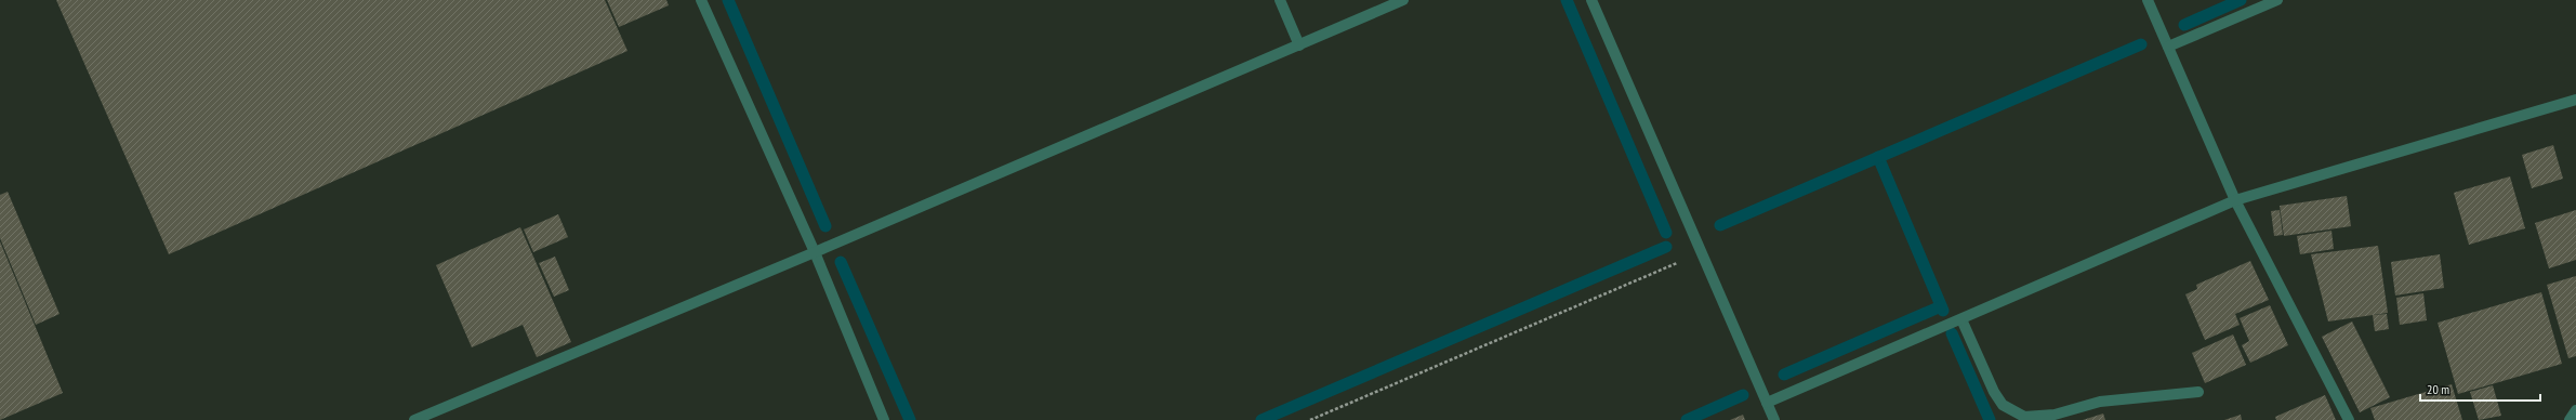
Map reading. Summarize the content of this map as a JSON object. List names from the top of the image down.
{
  "scale_bar": "20 m"
}
